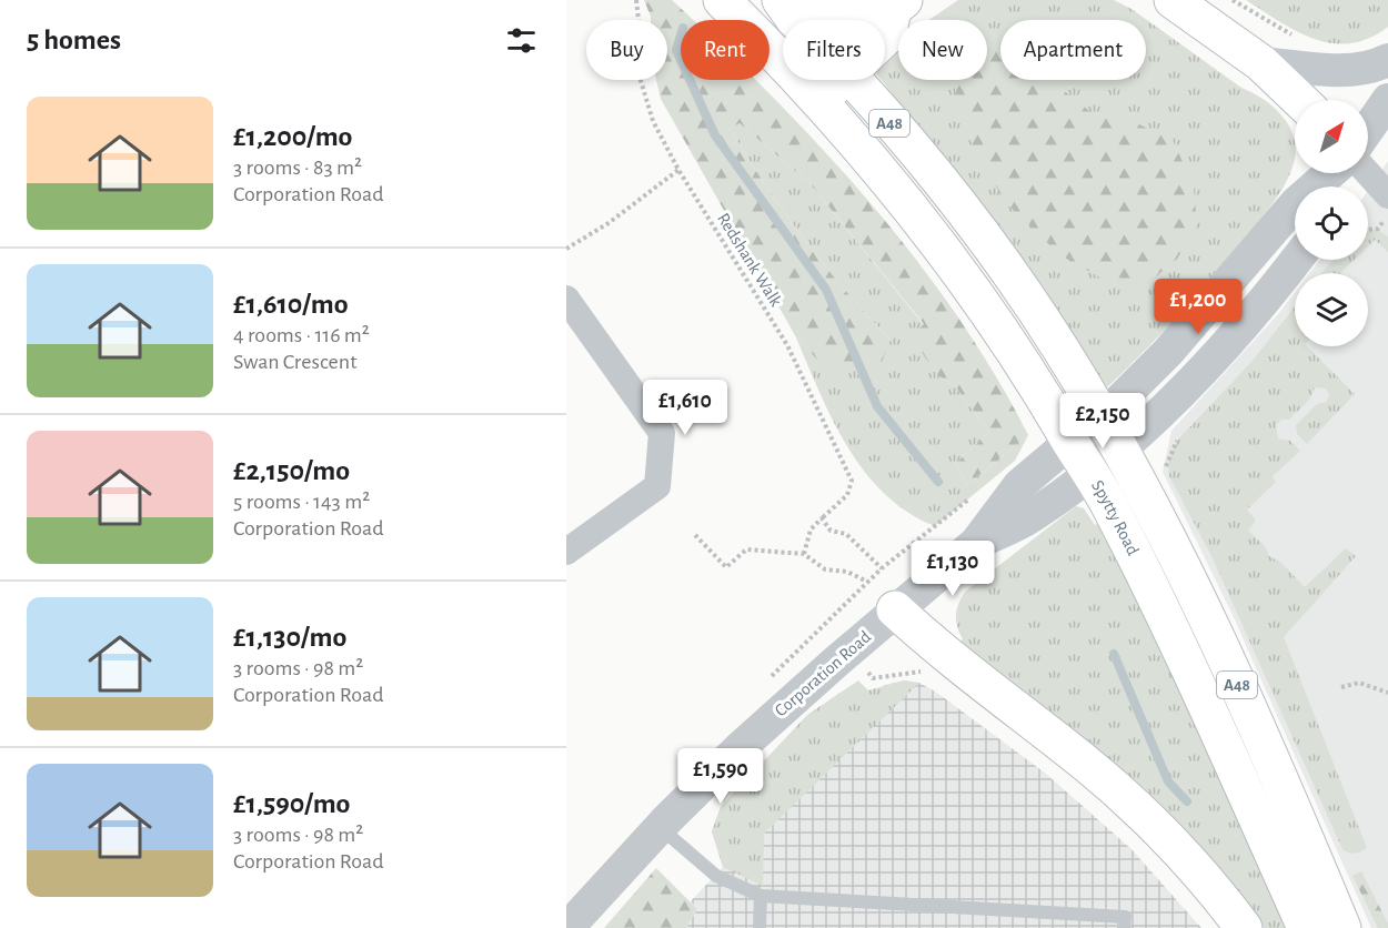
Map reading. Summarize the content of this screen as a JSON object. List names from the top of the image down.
{
  "streets": {
    "main road": ["A48", "Spytty Road"],
    "street": ["Corporation Road"],
    "path": ["Redshank Walk"]
  },
  "crossings": [
    ["Spytty Road", "Corporation Road"]
  ],
  "north": "top right",
  "page": {
    "heading": "5 homes",
    "chip": [
      "Buy",
      "Rent",
      "Filters",
      "New",
      "Apartment"
    ],
    "list": [
      {
        "name": "£1,200/mo",
        "note": "3 rooms · 83 m² · Corporation Road"
      },
      {
        "name": "£1,610/mo",
        "note": "4 rooms · 116 m² · Swan Crescent"
      },
      {
        "name": "£2,150/mo",
        "note": "5 rooms · 143 m² · Corporation Road"
      },
      {
        "name": "£1,130/mo",
        "note": "3 rooms · 98 m² · Corporation Road"
      },
      {
        "name": "£1,590/mo",
        "note": "3 rooms · 98 m² · Corporation Road"
      }
    ],
    "price": [
      "£1,200",
      "£1,610",
      "£2,150",
      "£1,130",
      "£1,590"
    ]
  }
}
